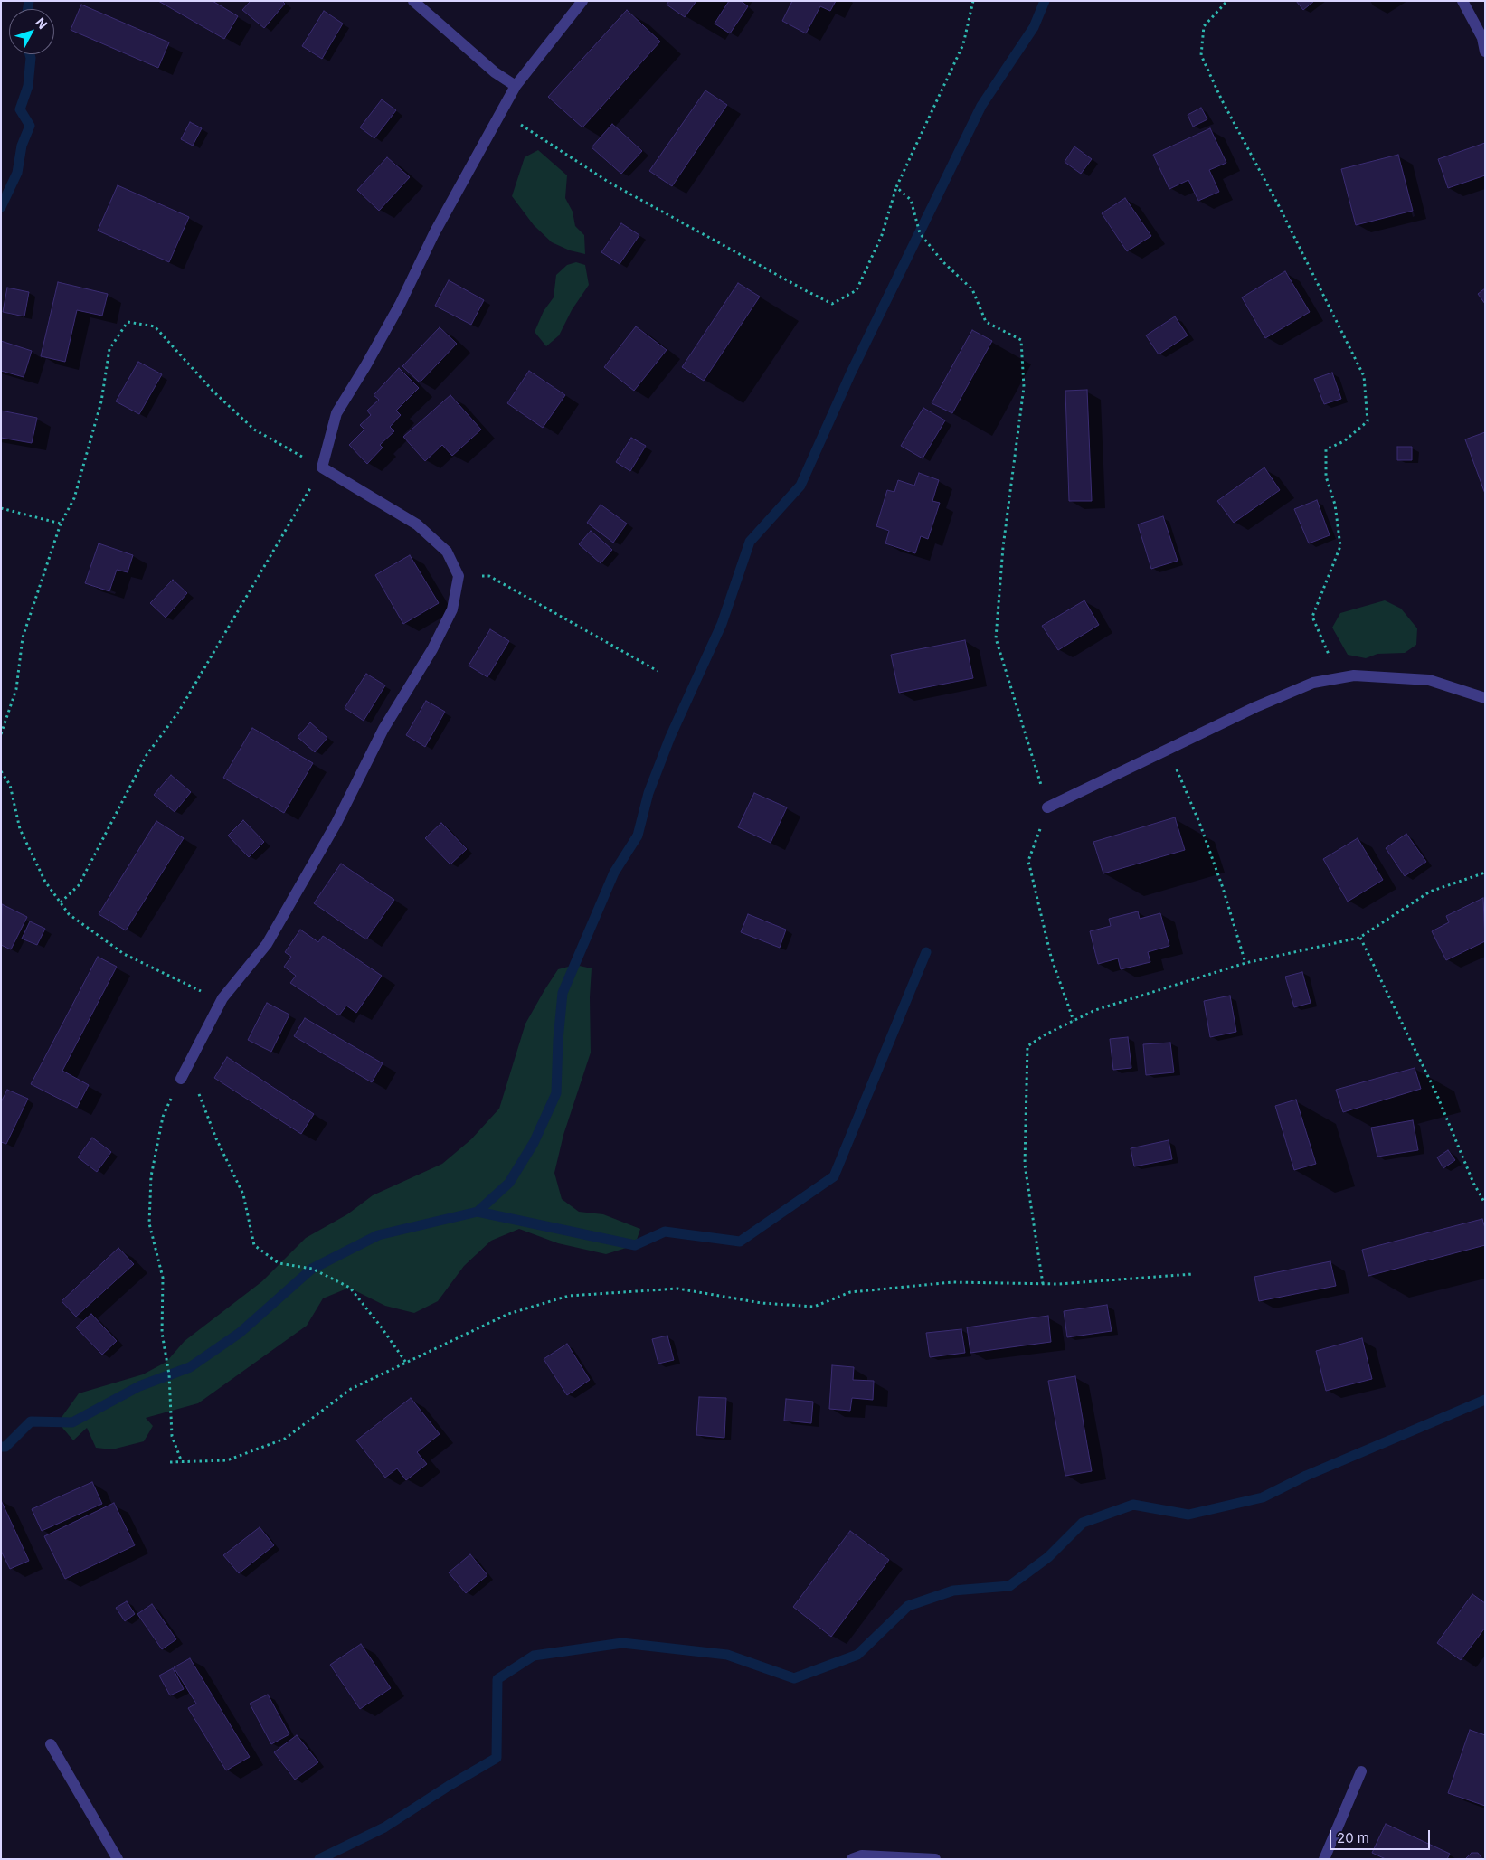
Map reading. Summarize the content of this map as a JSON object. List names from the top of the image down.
{
  "scale_bar": "20 m",
  "north": "top right"
}
